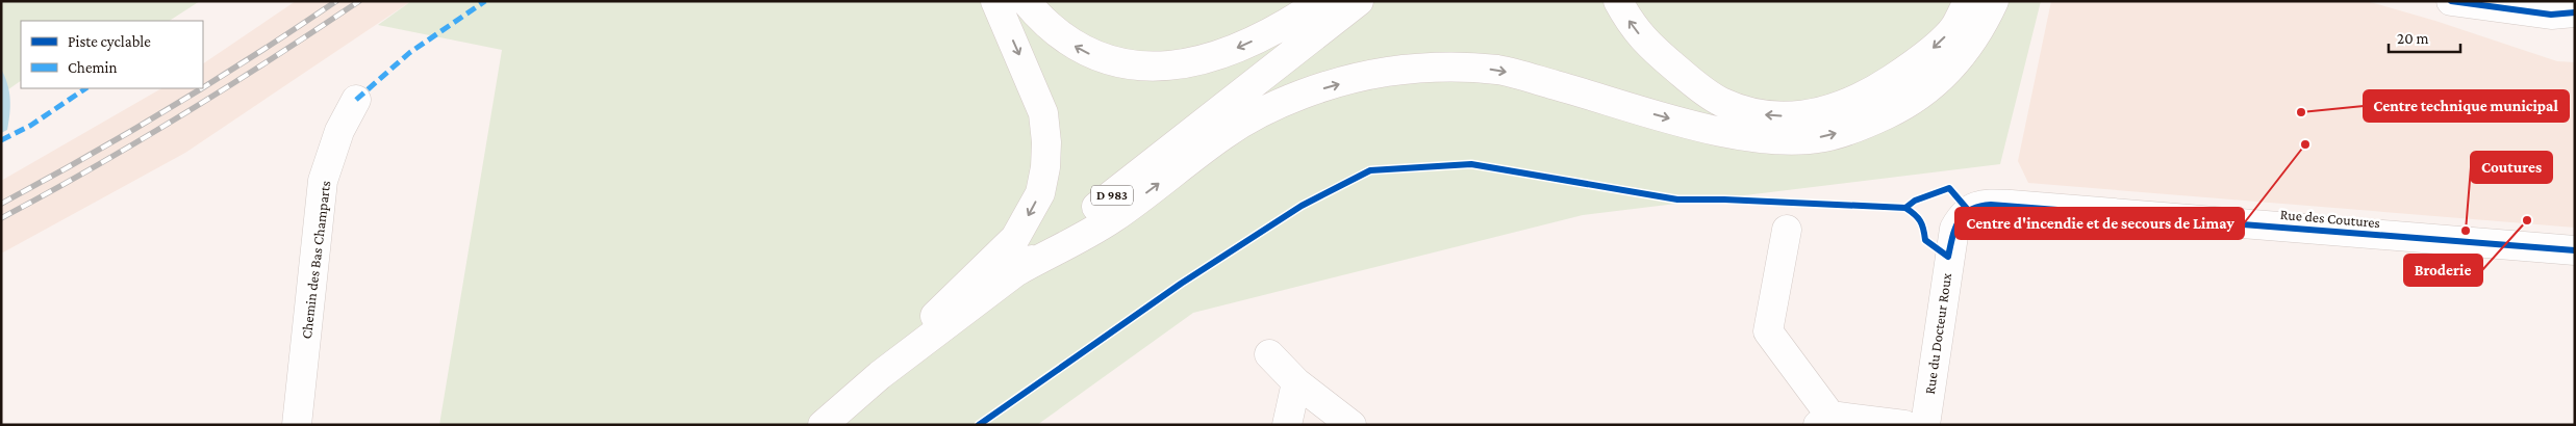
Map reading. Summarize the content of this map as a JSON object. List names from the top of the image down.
{
  "streets": {
    "main road": [
      "D 983",
      "Rue des Coutures",
      "Chemin des Bas Champarts",
      "Rue du Docteur Roux"
    ]
  },
  "crossings": [
    ["Rue des Coutures", "Rue du Docteur Roux"]
  ],
  "places": [
    "Centre technique municipal",
    "Centre d'incendie et de secours de Limay",
    "Broderie",
    "Coutures"
  ],
  "legend": ["Piste cyclable", "Chemin"],
  "scale_bar": "20 m"
}
